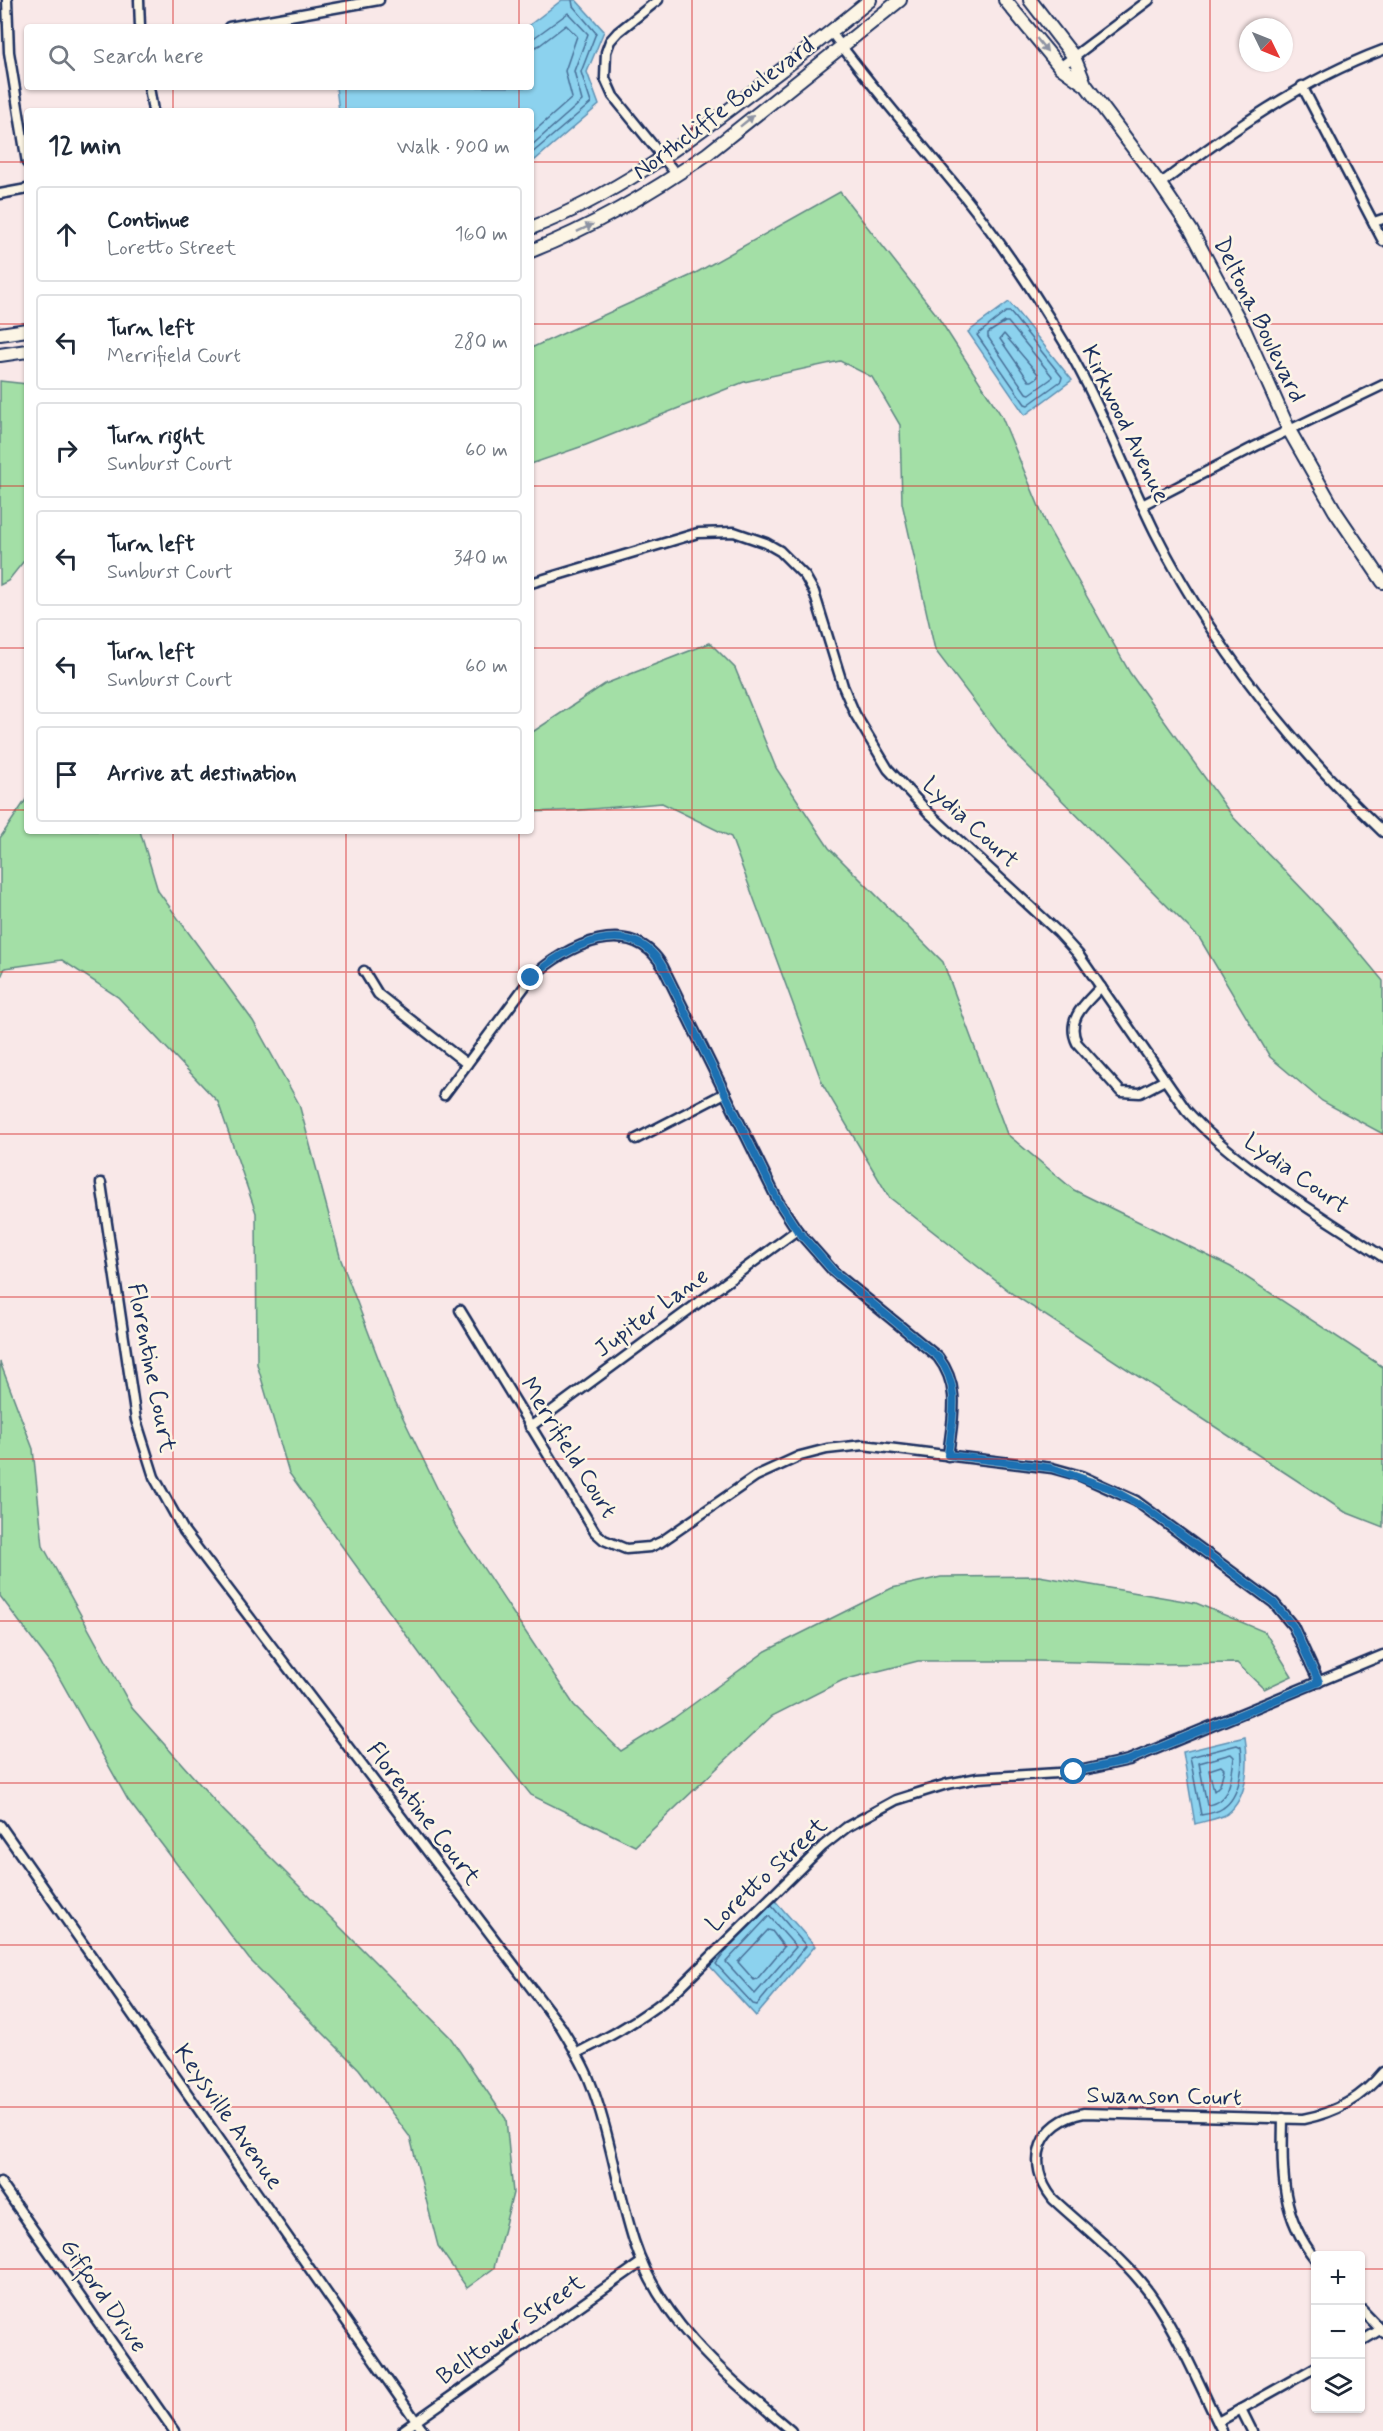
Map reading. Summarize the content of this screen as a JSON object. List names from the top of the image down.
{
  "streets": {
    "main road": ["Northcliffe Boulevard", "Deltona Boulevard"],
    "street": [
      "Kirkwood Avenue",
      "Lydia Court",
      "Jupiter Lane",
      "Florentine Court",
      "Merrifield Court",
      "Loretto Street",
      "Swanson Court",
      "Keysville Avenue",
      "Gifford Drive",
      "Belltower Street"
    ]
  },
  "crossings": [
    ["Northcliffe Boulevard", "Kirkwood Avenue"],
    ["Jupiter Lane", "Merrifield Court"],
    ["Florentine Court", "Loretto Street"],
    ["Florentine Court", "Belltower Street"],
    ["Merrifield Court", "Loretto Street"],
    ["Keysville Avenue", "Belltower Street"]
  ],
  "north": "bottom right",
  "page": {
    "search": "Search here",
    "heading": ["12 min", "Walk · 900 m"],
    "list": [
      ["Continue", "Loretto Street", "160 m"],
      ["Turn left", "Merrifield Court", "280 m"],
      ["Turn right", "Sunburst Court", "60 m"],
      ["Turn left", "Sunburst Court", "340 m"],
      ["Turn left", "Sunburst Court", "60 m"],
      "Arrive at destination"
    ],
    "map_buttons": ["+", "−"]
  }
}
